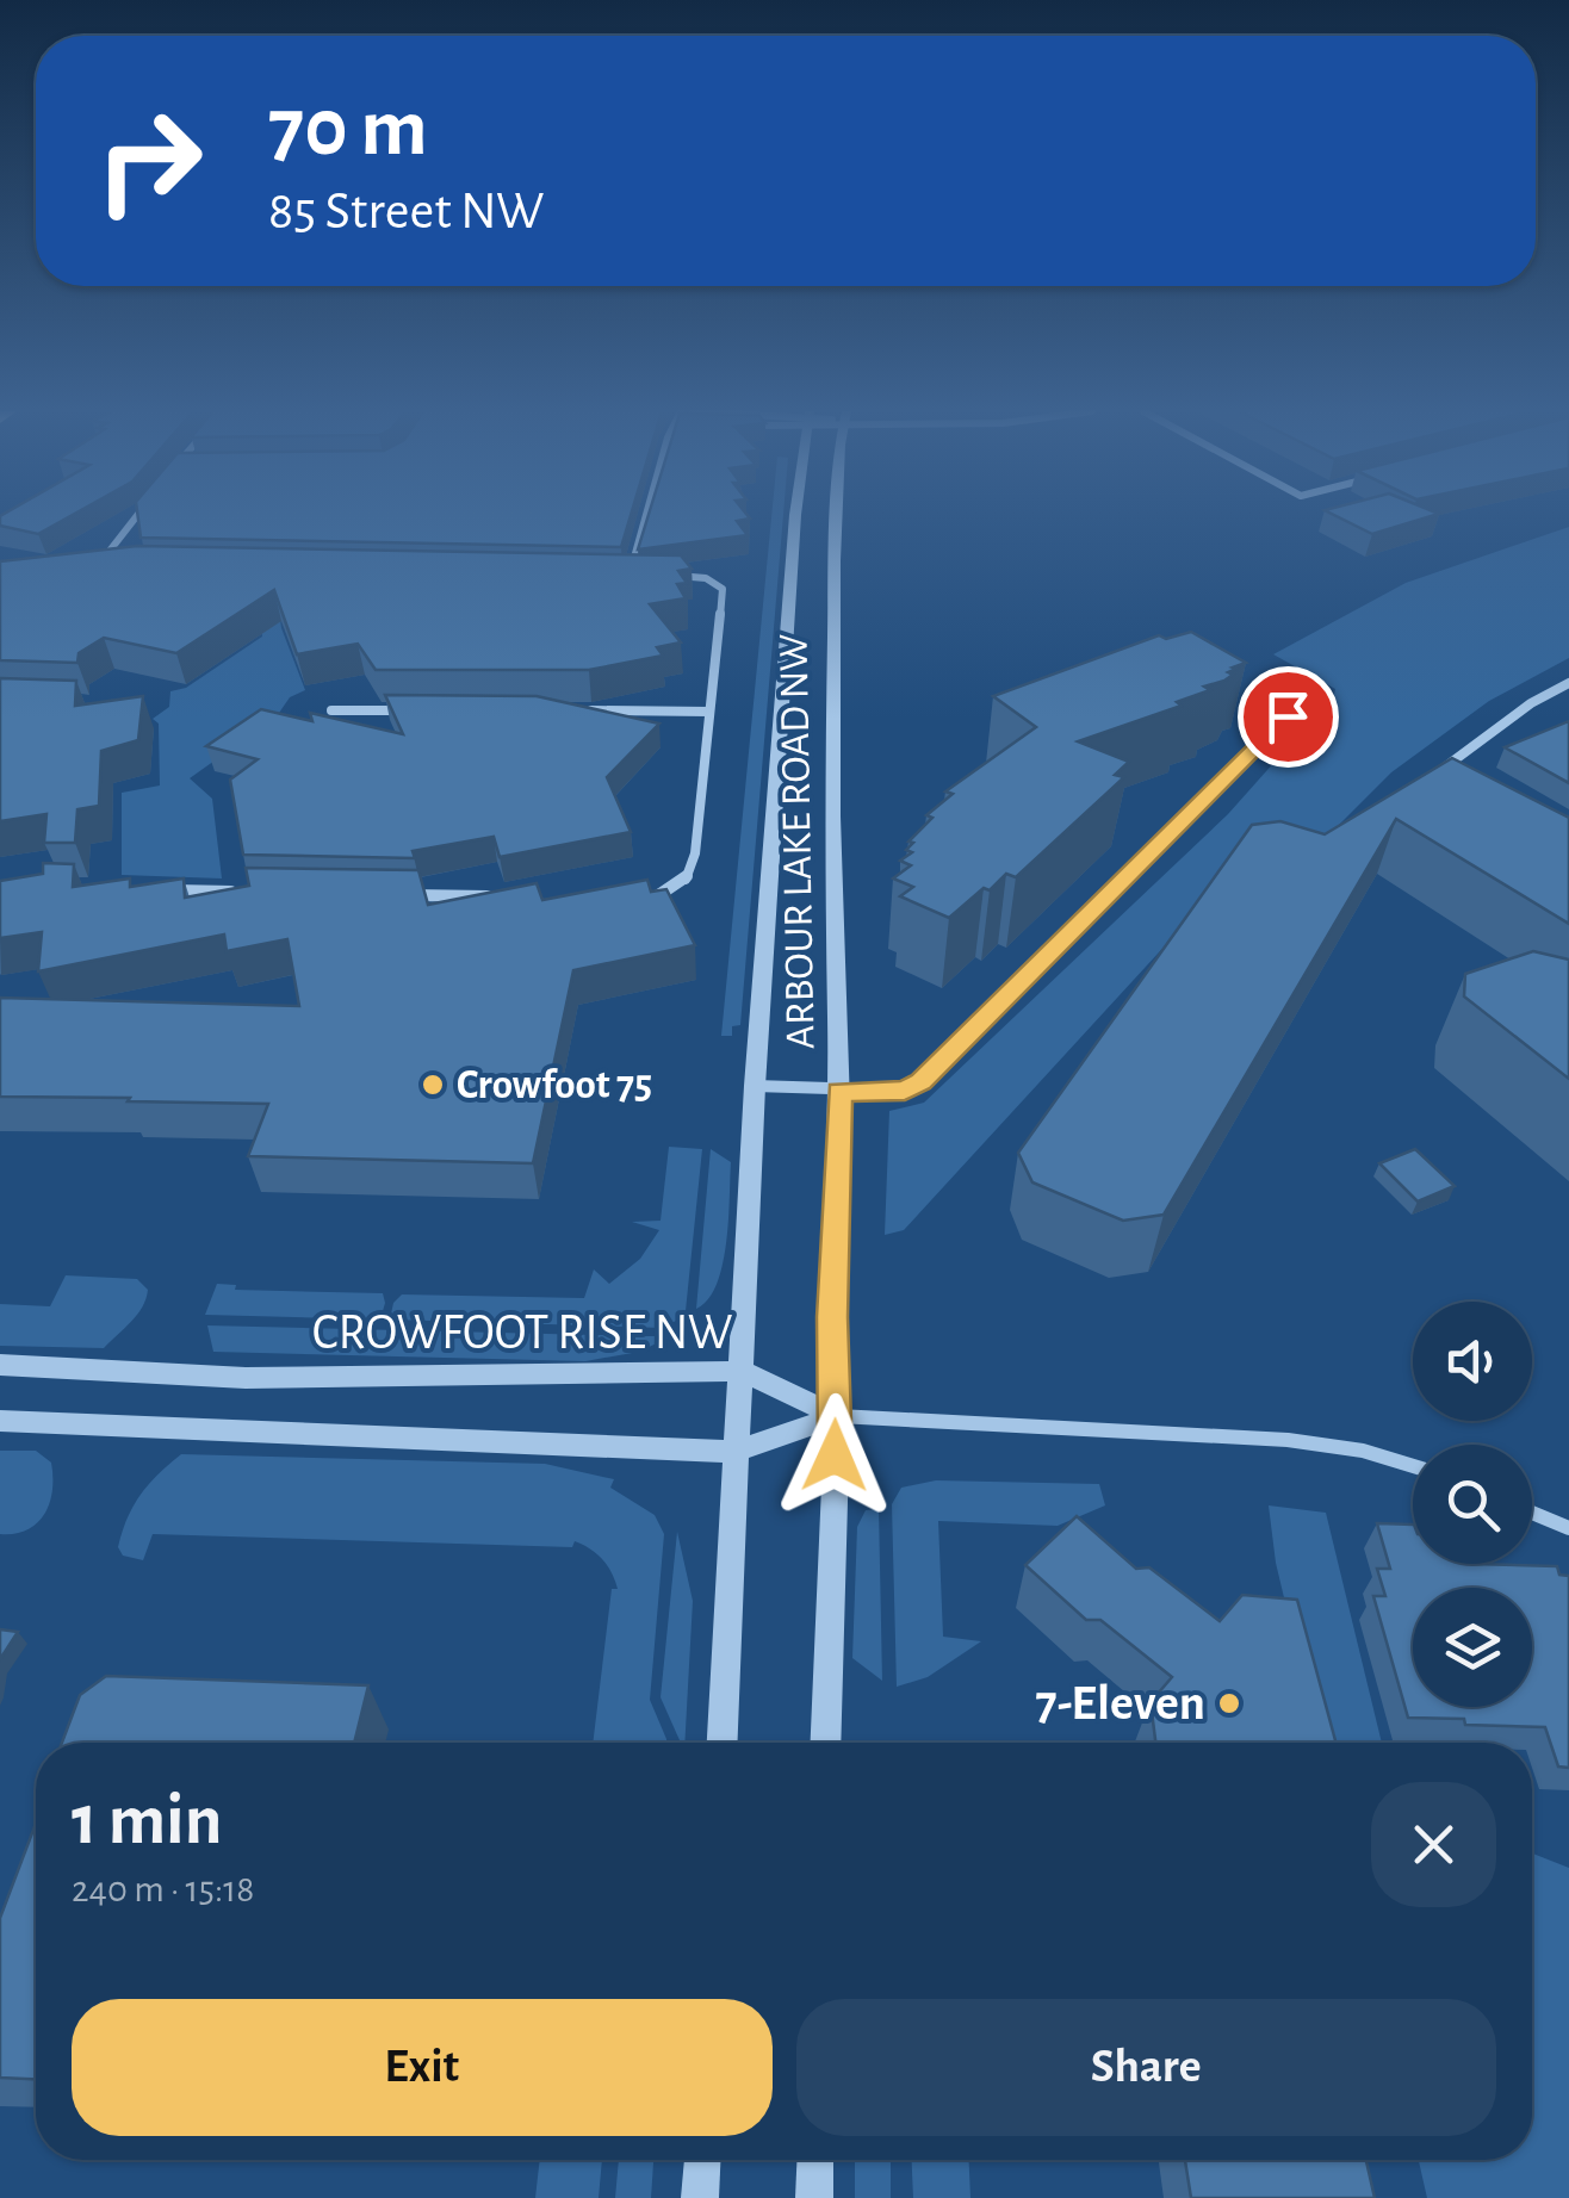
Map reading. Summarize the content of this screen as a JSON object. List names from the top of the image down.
{
  "streets": {
    "street": ["ARBOUR LAKE ROAD NW", "CROWFOOT RISE NW"]
  },
  "crossings": [
    ["ARBOUR LAKE ROAD NW", "CROWFOOT RISE NW"]
  ],
  "places": ["Crowfoot 75", "7-Eleven"],
  "page": {
    "turn": ["70 m", "85 Street NW"],
    "heading": ["1 min", "240 m · 15:18"],
    "buttons": ["Exit", "Share"]
  }
}
